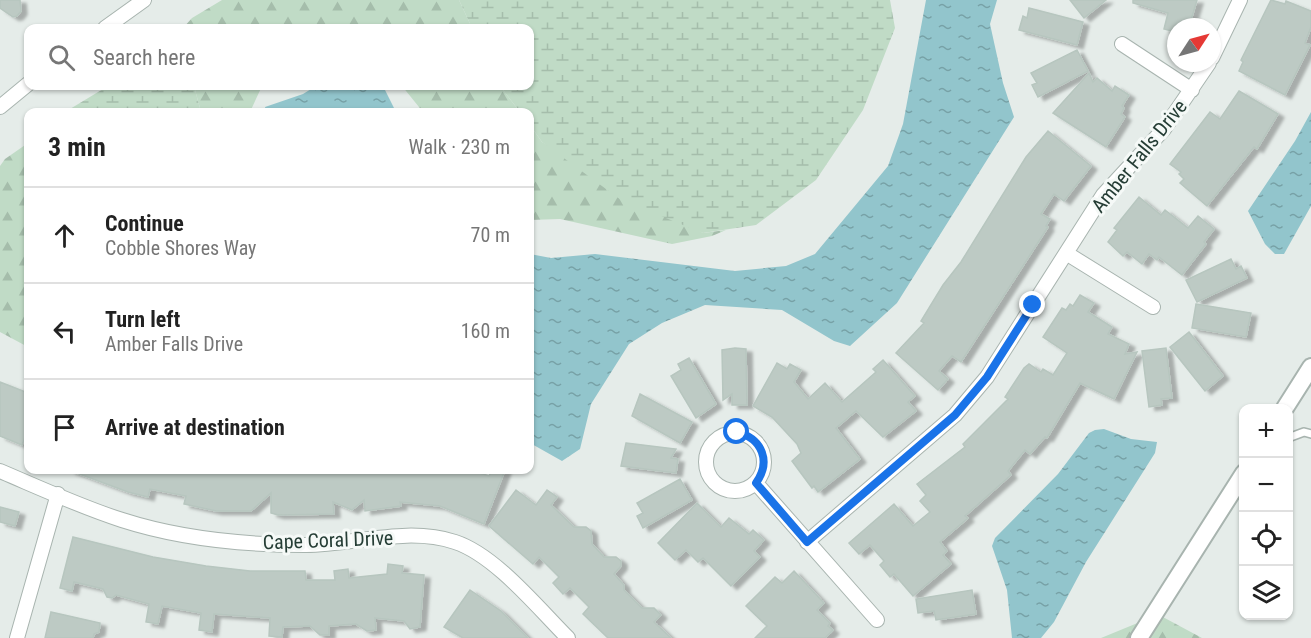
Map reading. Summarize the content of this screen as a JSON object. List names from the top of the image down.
{
  "streets": {
    "street": ["Amber Falls Drive", "Cape Coral Drive"]
  },
  "north": "top right",
  "page": {
    "search": "Search here",
    "heading": ["3 min", "Walk · 230 m"],
    "list": [
      ["Continue", "Cobble Shores Way", "70 m"],
      ["Turn left", "Amber Falls Drive", "160 m"],
      "Arrive at destination"
    ],
    "map_buttons": ["+", "−"]
  }
}
